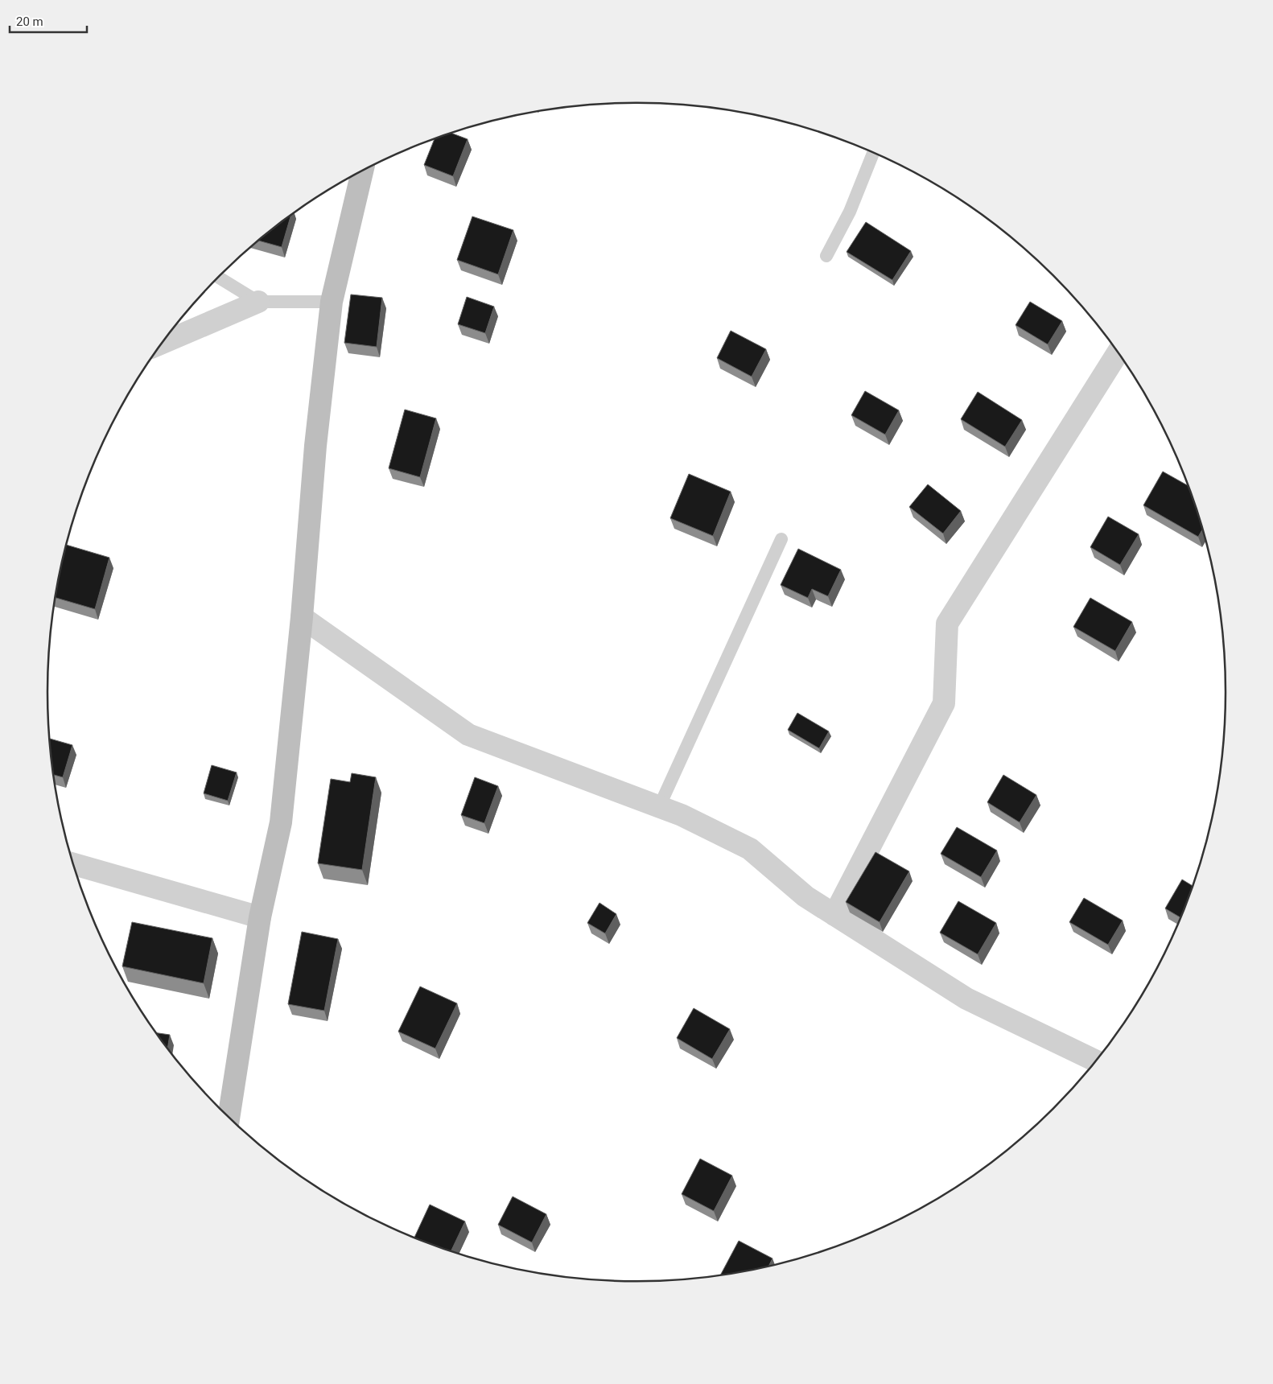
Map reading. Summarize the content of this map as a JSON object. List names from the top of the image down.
{
  "scale_bar": "20 m"
}
